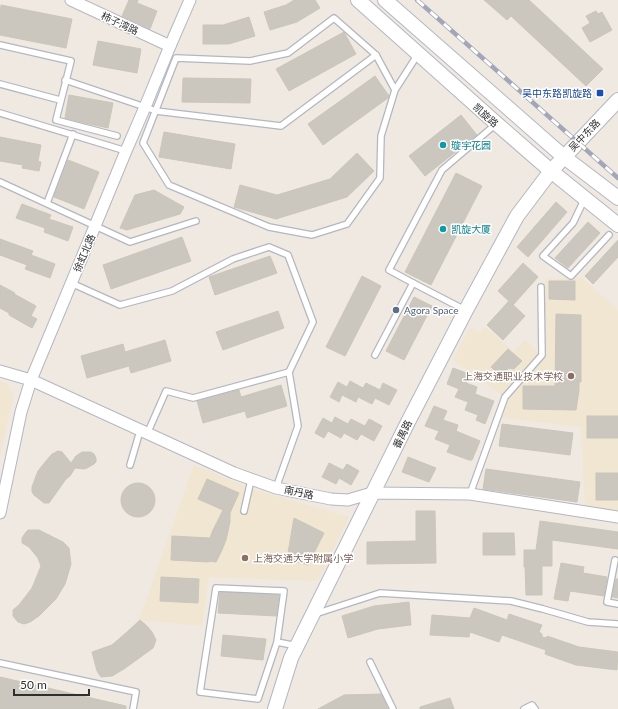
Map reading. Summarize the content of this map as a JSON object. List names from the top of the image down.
{
  "streets": {
    "street": [
      "柿子湾路",
      "凯旋路",
      "吴中东路",
      "徐虹北路",
      "番禺路",
      "南丹路"
    ]
  },
  "crossings": [
    ["柿子湾路", "徐虹北路"],
    ["凯旋路", "吴中东路"],
    ["凯旋路", "番禺路"],
    ["吴中东路", "番禺路"],
    ["徐虹北路", "南丹路"],
    ["番禺路", "南丹路"]
  ],
  "places": {
    "transit": ["吴中东路凯旋路"],
    "other": [
      "璇宇花园",
      "凯旋大厦",
      "Agora Space",
      "上海交通职业技术学校",
      "上海交通大学附属小学"
    ]
  },
  "scale_bar": "50 m"
}
